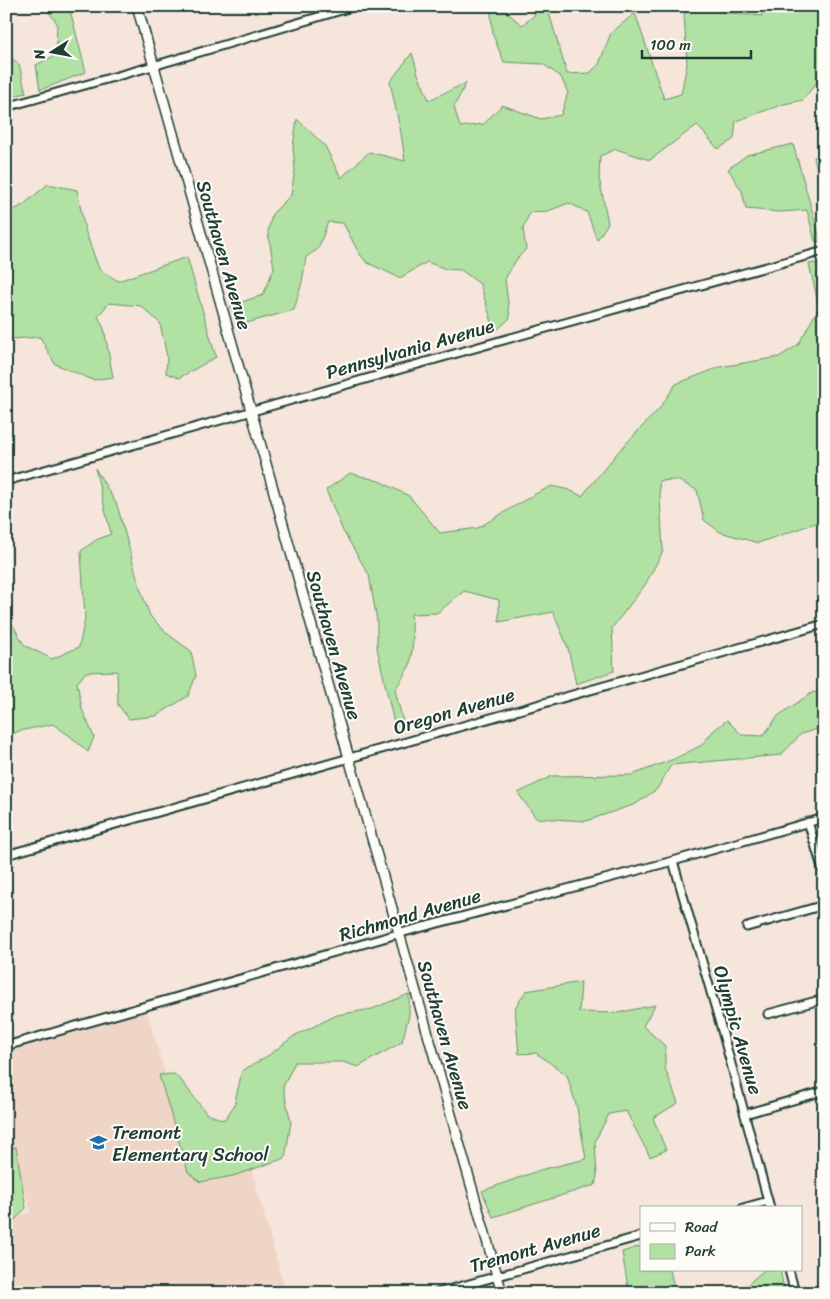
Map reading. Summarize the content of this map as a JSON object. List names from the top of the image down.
{
  "streets": {
    "street": [
      "Southaven Avenue",
      "Pennsylvania Avenue",
      "Oregon Avenue",
      "Richmond Avenue",
      "Olympic Avenue",
      "Tremont Avenue"
    ]
  },
  "crossings": [
    ["Southaven Avenue", "Pennsylvania Avenue"],
    ["Southaven Avenue", "Oregon Avenue"],
    ["Southaven Avenue", "Richmond Avenue"],
    ["Southaven Avenue", "Tremont Avenue"],
    ["Richmond Avenue", "Olympic Avenue"]
  ],
  "places": {
    "school or university": ["Tremont Elementary School"]
  },
  "legend": ["Road", "Park"],
  "scale_bar": "100 m",
  "north": "left"
}
